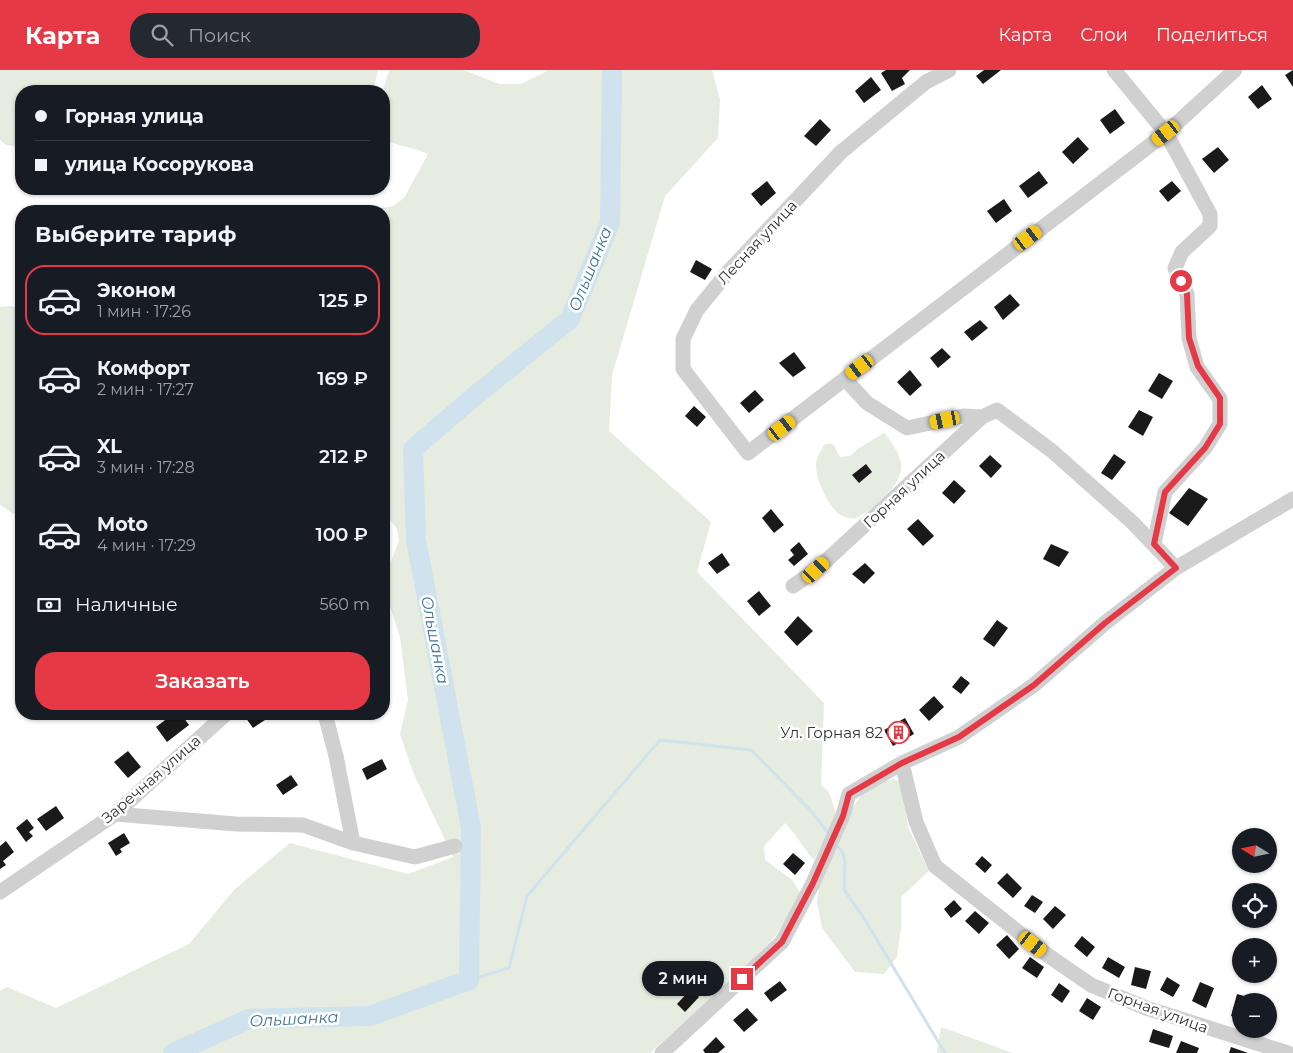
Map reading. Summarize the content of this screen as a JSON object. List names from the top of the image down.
{
  "streets": {
    "street": ["Лесная улица", "Горная улица", "Заречная улица"]
  },
  "water": ["Ольшанка"],
  "places": {
    "building": ["Ул. Горная 82"]
  },
  "north": "left",
  "page": {
    "header": "Карта",
    "search": "Поиск",
    "nav": ["Карта", "Слои", "Поделиться"],
    "banner": ["Горная улица", "улица Косорукова"],
    "heading": "Выберите тариф",
    "list": [
      {
        "name": "Эконом",
        "note": "1 мин · 17:26",
        "value": "125 ₽"
      },
      {
        "name": "Комфорт",
        "note": "2 мин · 17:27",
        "value": "169 ₽"
      },
      {
        "name": "XL",
        "note": "3 мин · 17:28",
        "value": "212 ₽"
      },
      {
        "name": "Moto",
        "note": "4 мин · 17:29",
        "value": "100 ₽"
      }
    ],
    "pay": ["Наличные", "560 m"],
    "buttons": "Заказать",
    "map_buttons": ["+", "−"],
    "bubble": "2 мин"
  }
}
